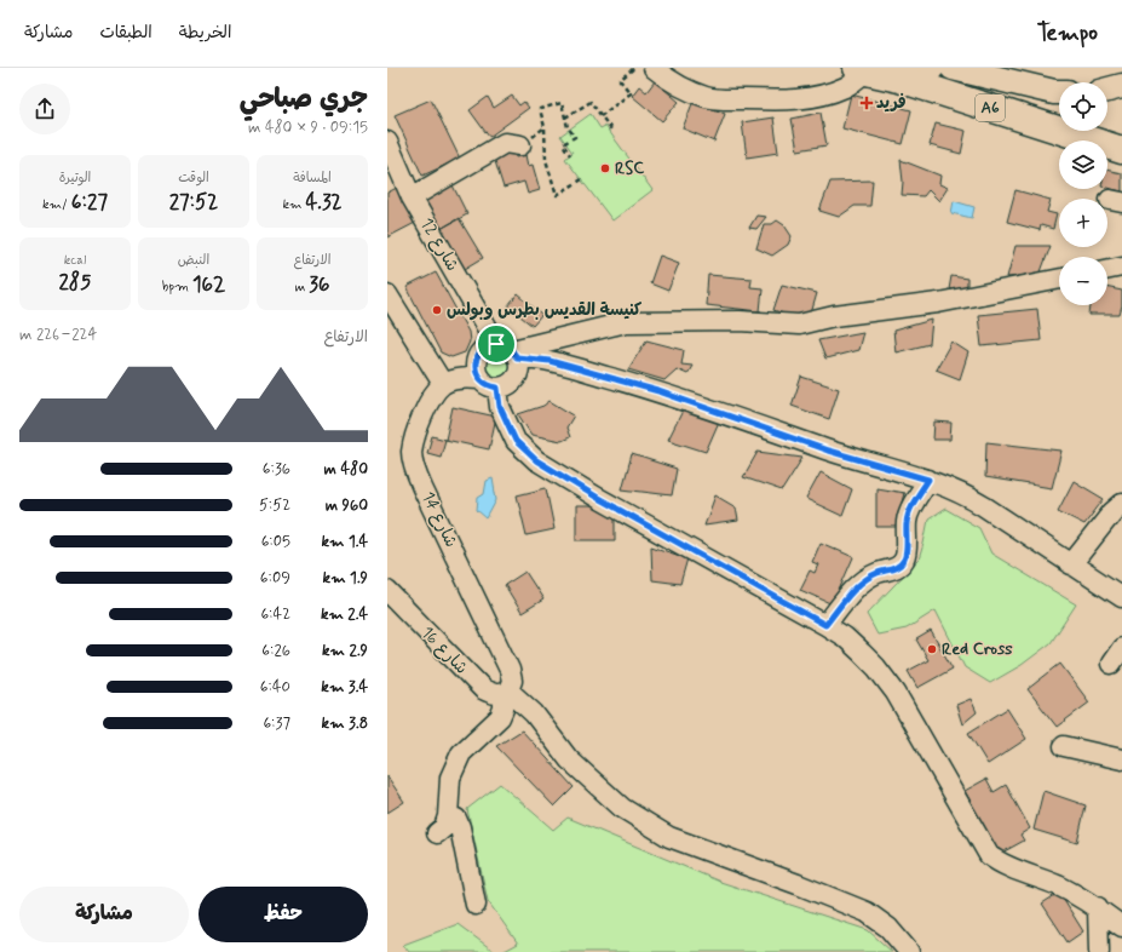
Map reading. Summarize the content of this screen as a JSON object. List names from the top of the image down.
{
  "streets": {
    "highway": ["A6"],
    "street": ["شارع 12", "شارع 14", "شارع 16"]
  },
  "crossings": [
    ["شارع 14", "شارع 16"]
  ],
  "places": {
    "health": ["فريد"],
    "other": ["RSC", "كنيسة القديس بطرس وبولس", "Red Cross"]
  },
  "page": {
    "header": "Tempo",
    "nav": ["الخريطة", "الطبقات", "مشاركة"],
    "heading": ["جري صباحي", "09:15 · 9 × 480 m"],
    "map_buttons": ["+", "−"],
    "stats": [
      ["المسافة", "4.32 km"],
      ["الوقت", "27:52"],
      ["الوتيرة", "6:27 /km"],
      ["الارتفاع", "36 m"],
      ["النبض", "162 bpm"],
      ["kcal", "285"]
    ],
    "chart": ["الارتفاع", "224–226 m"],
    "list": [
      {
        "name": "480 m",
        "note": "6:36"
      },
      {
        "name": "960 m",
        "note": "5:52"
      },
      {
        "name": "1.4 km",
        "note": "6:05"
      },
      {
        "name": "1.9 km",
        "note": "6:09"
      },
      {
        "name": "2.4 km",
        "note": "6:42"
      },
      {
        "name": "2.9 km",
        "note": "6:26"
      },
      {
        "name": "3.4 km",
        "note": "6:40"
      },
      {
        "name": "3.8 km",
        "note": "6:37"
      }
    ],
    "buttons": ["حفظ", "مشاركة"]
  }
}
